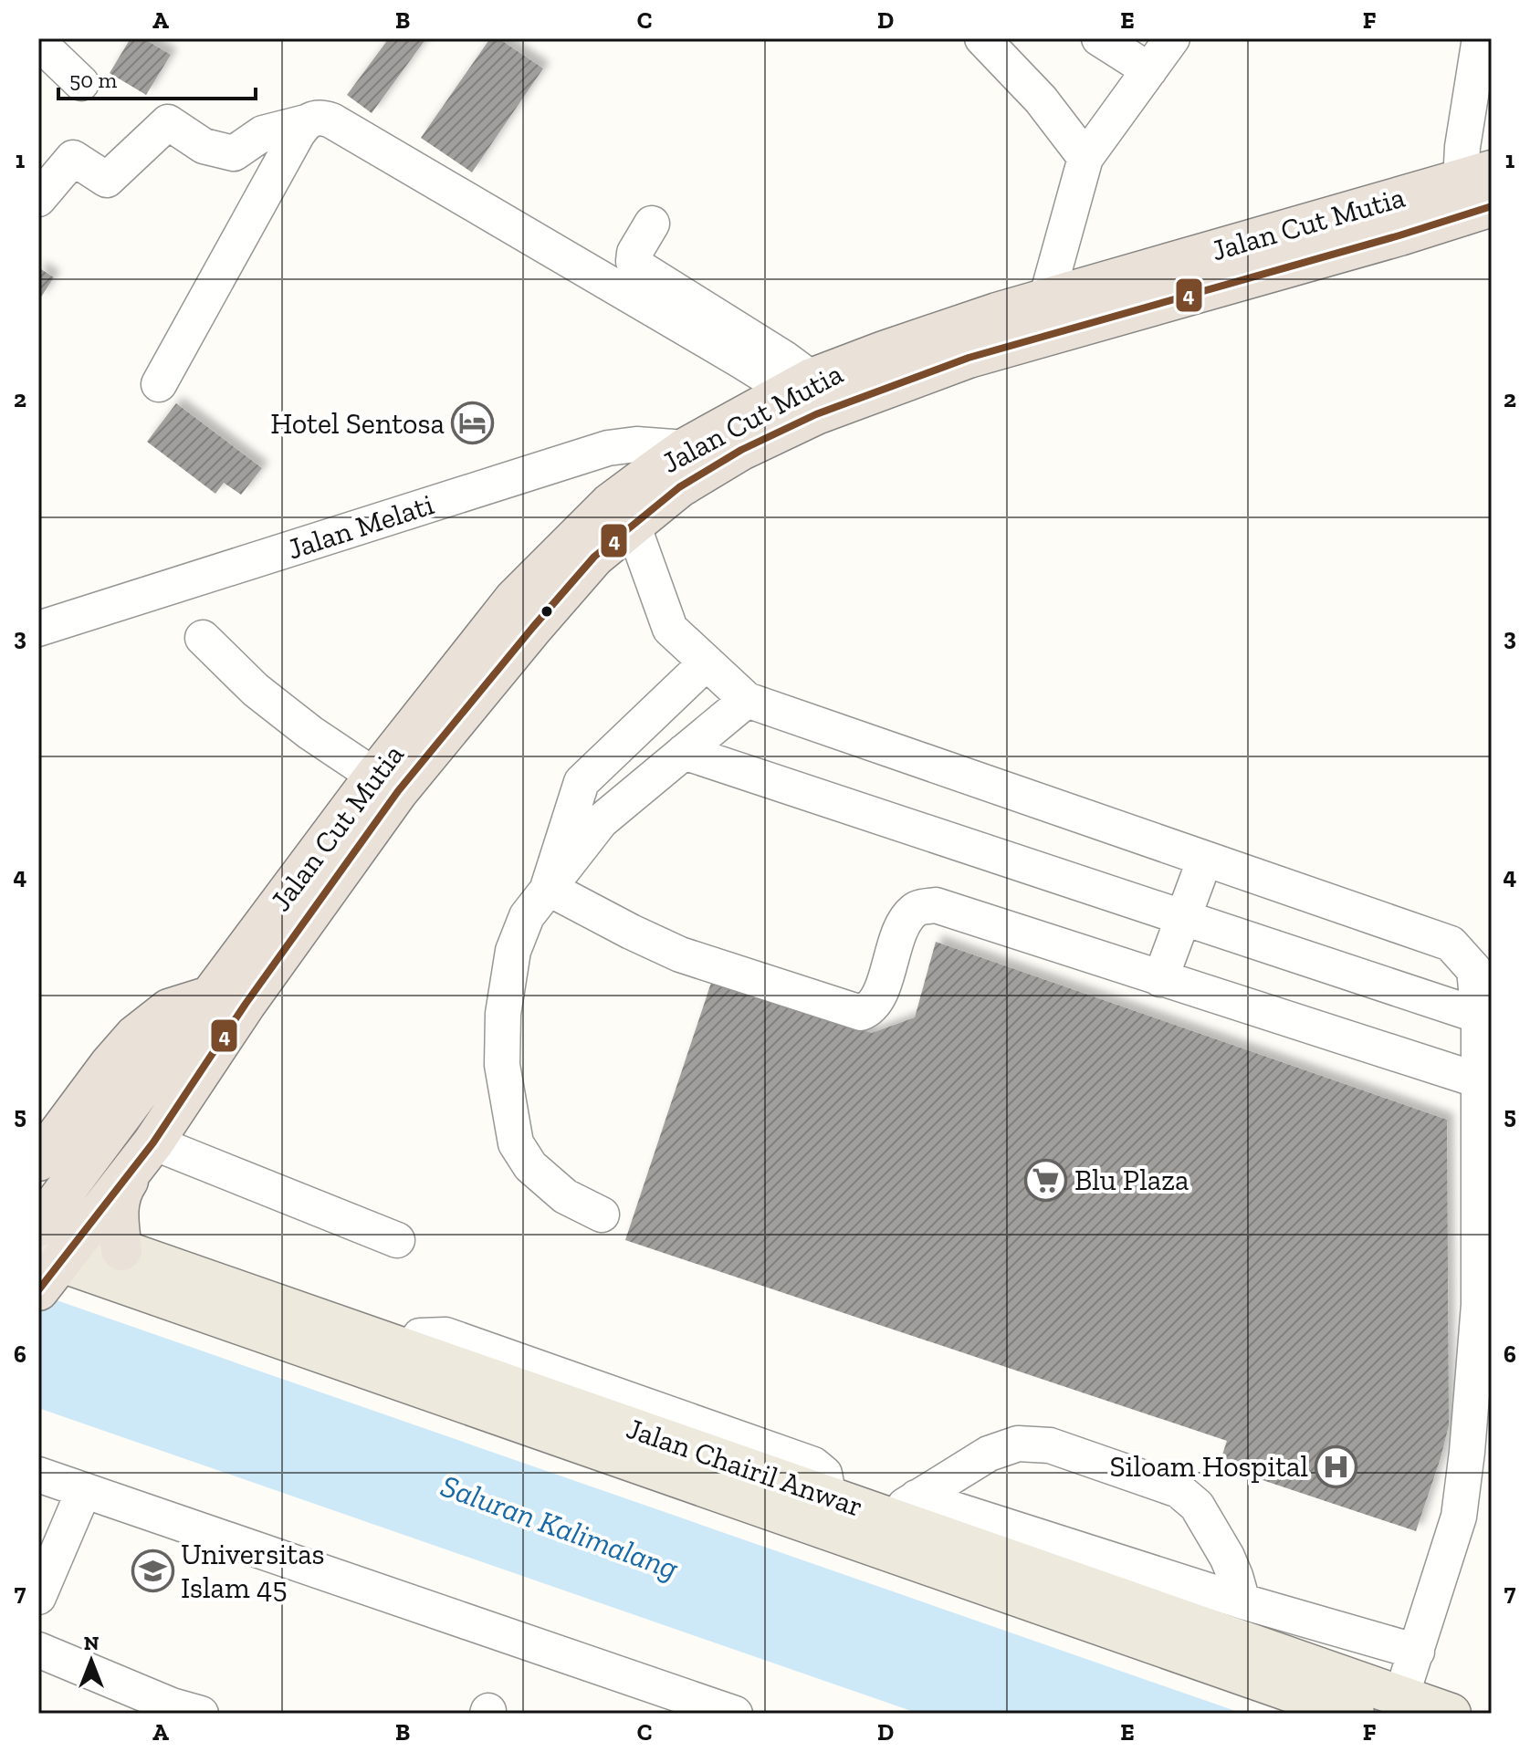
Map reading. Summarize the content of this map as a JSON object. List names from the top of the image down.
{
  "streets": {
    "highway": ["Jalan Cut Mutia"],
    "main road": ["Jalan Chairil Anwar"],
    "street": ["Jalan Melati"]
  },
  "crossings": [
    ["Jalan Cut Mutia", "Jalan Melati"],
    ["Jalan Cut Mutia", "Jalan Chairil Anwar"]
  ],
  "water": ["Saluran Kalimalang"],
  "places": {
    "hotel": ["Hotel Sentosa"],
    "supermarket": ["Blu Plaza"],
    "hospital": ["Siloam Hospital"],
    "school or university": ["Universitas Islam 45"]
  },
  "lines": ["transit line 4"],
  "scale_bar": "50 m",
  "north": "top",
  "grid": {
    "columns": [
      "A",
      "B",
      "C",
      "D",
      "E",
      "F"
    ],
    "rows": [
      "1",
      "2",
      "3",
      "4",
      "5",
      "6",
      "7"
    ]
  }
}
